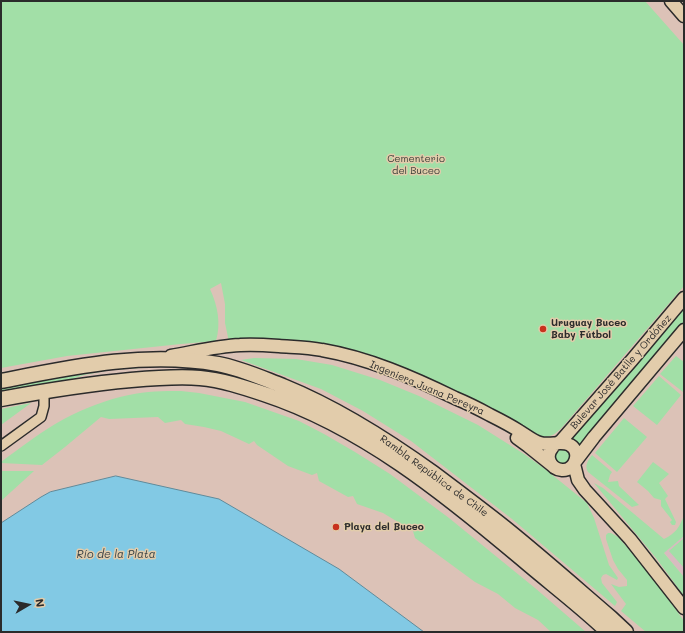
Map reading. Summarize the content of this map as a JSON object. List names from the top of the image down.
{
  "streets": {
    "main road": ["Bulevar José Batlle y Ordóñez", "Ingeniera Juana Pereyra", "Rambla República de Chile"]
  },
  "crossings": [
    ["Bulevar José Batlle y Ordóñez", "Ingeniera Juana Pereyra"],
    ["Ingeniera Juana Pereyra", "Rambla República de Chile"]
  ],
  "water": ["Río de la Plata"],
  "parks": ["Cementerio del Buceo"],
  "places": ["Uruguay Buceo Baby Fútbol", "Playa del Buceo"],
  "north": "right"
}
